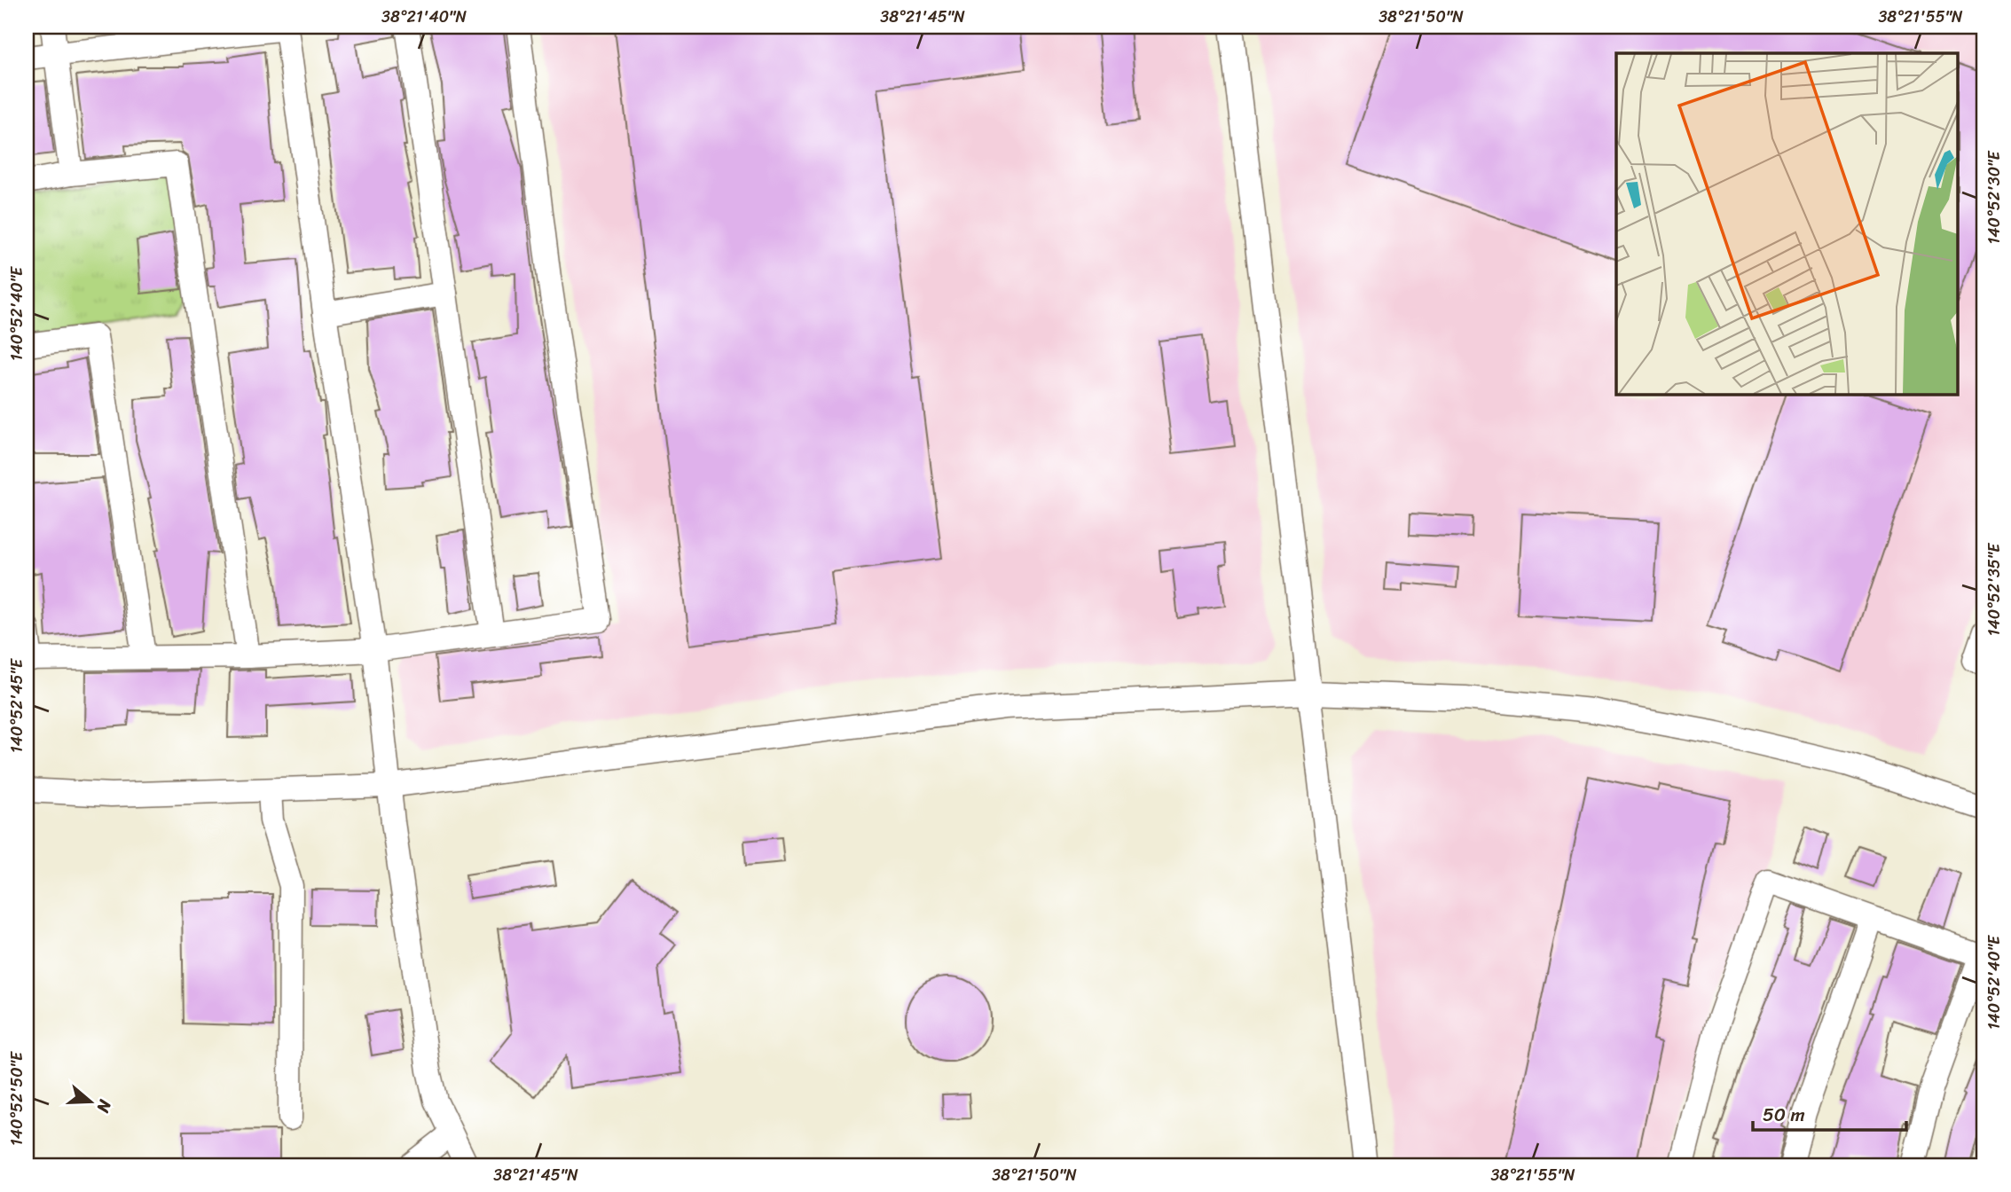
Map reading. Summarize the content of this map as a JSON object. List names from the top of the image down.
{
  "scale_bar": "50 m",
  "north": "right",
  "coordinates": [
    "38°21'40\"N",
    "38°21'45\"N",
    "38°21'50\"N",
    "38°21'55\"N",
    "140°52'30\"E",
    "140°52'40\"E",
    "140°52'35\"E",
    "140°52'45\"E",
    "140°52'50\"E"
  ]
}
